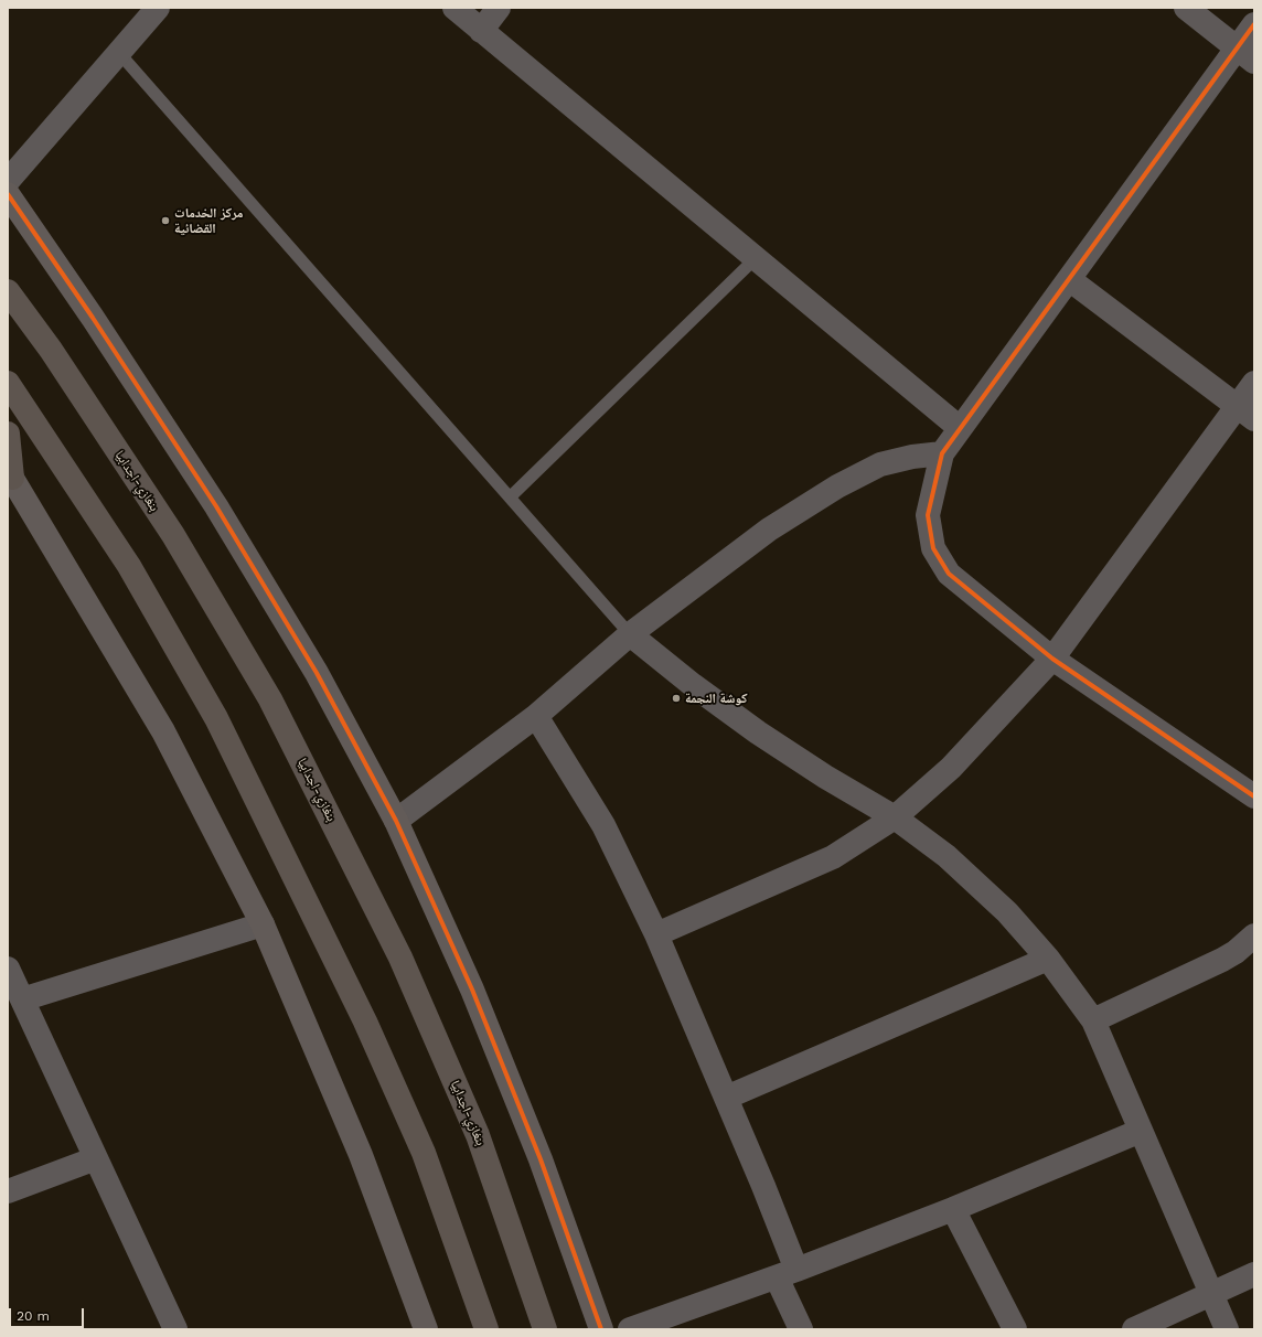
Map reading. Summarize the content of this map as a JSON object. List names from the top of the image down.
{
  "streets": {
    "highway": ["بنغازي-اجدابيا"]
  },
  "places": ["مركز الخدمات القضائية", "كوشة النجمة"],
  "scale_bar": "20 m"
}
